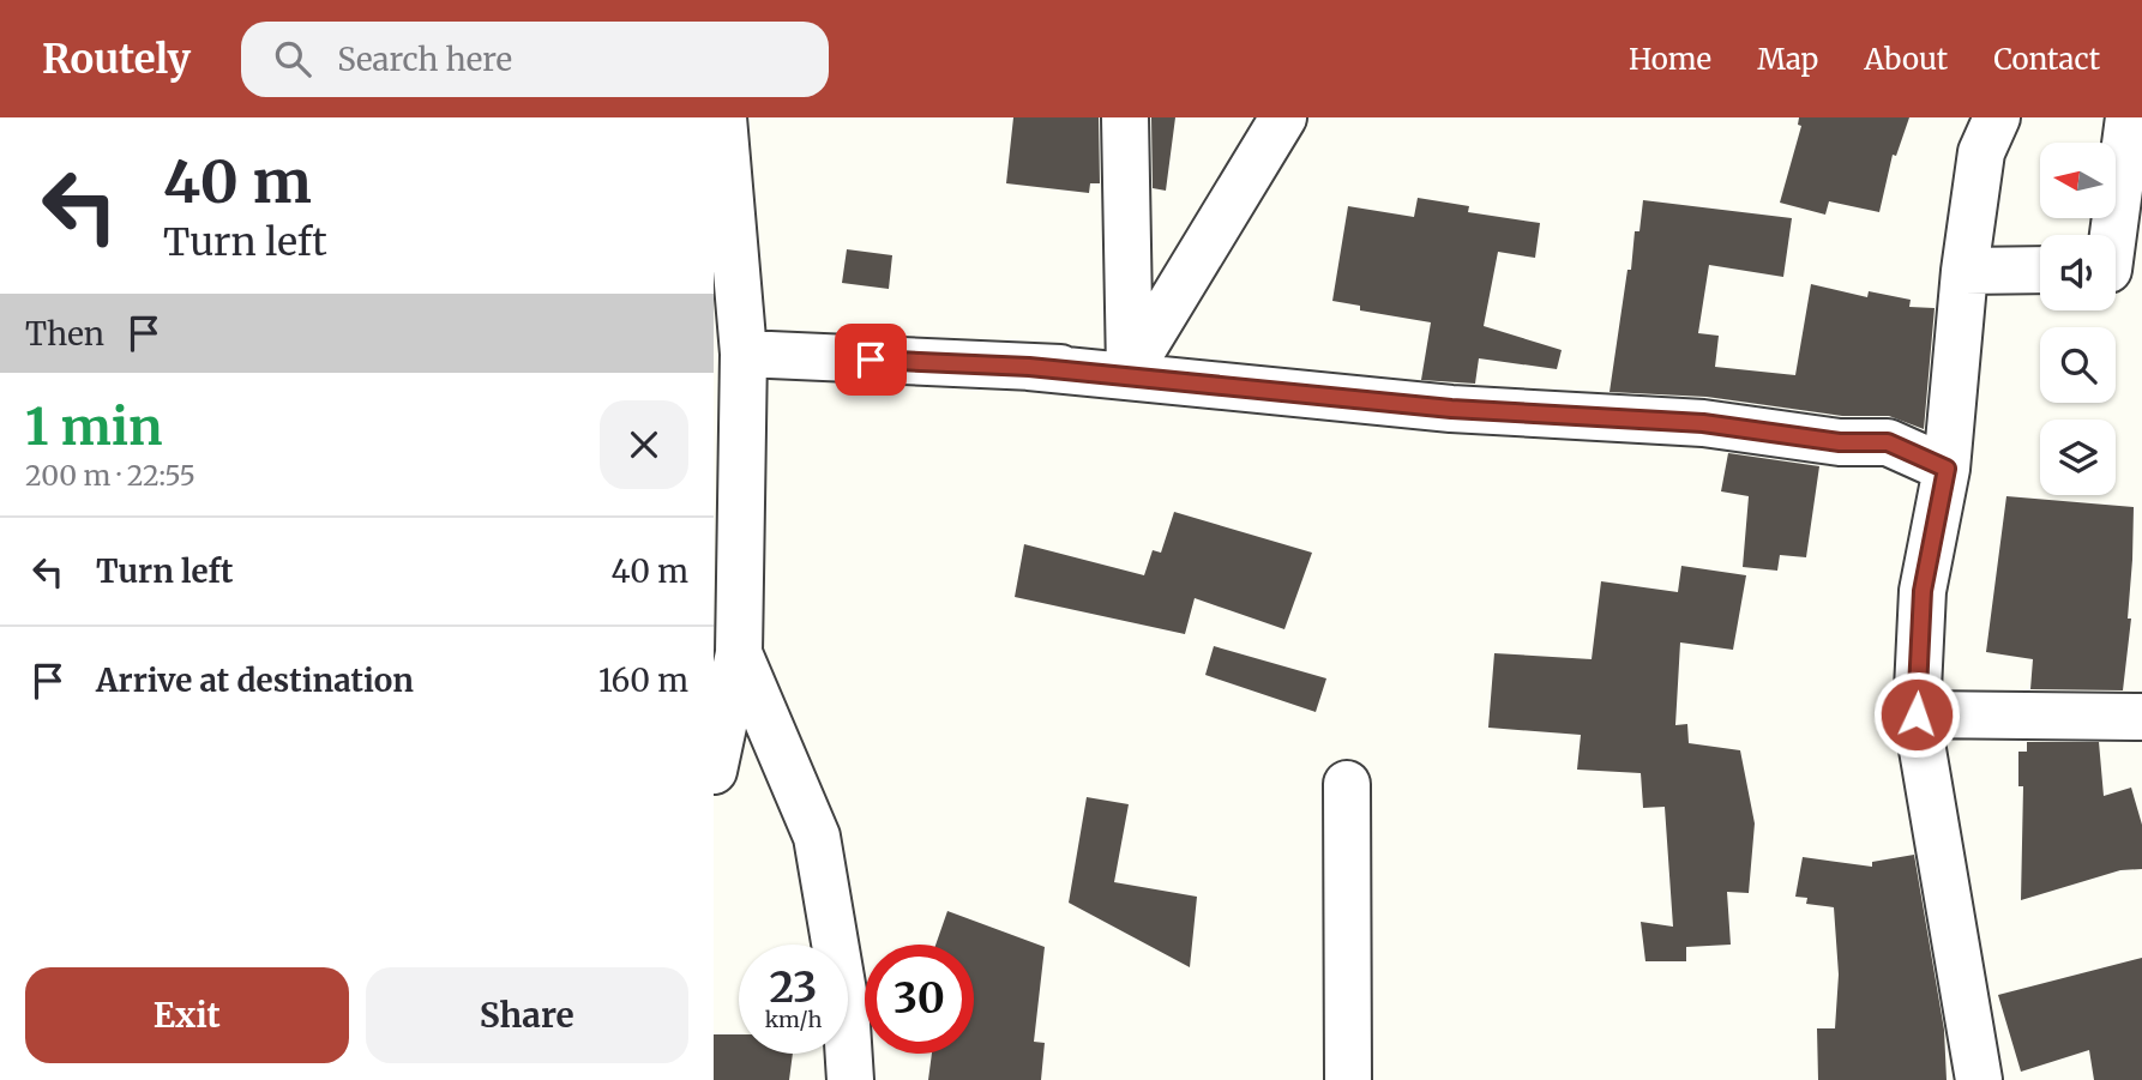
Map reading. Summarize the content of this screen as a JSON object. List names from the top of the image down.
{
  "north": "left",
  "page": {
    "header": "Routely",
    "search": "Search here",
    "nav": [
      "Home",
      "Map",
      "About",
      "Contact"
    ],
    "turn": ["40 m", "Turn left"],
    "then": "Then",
    "heading": ["1 min", "200 m · 22:55"],
    "list": [
      {
        "name": "Turn left",
        "value": "40 m"
      },
      {
        "name": "Arrive at destination",
        "value": "160 m"
      }
    ],
    "speed": "23 km/h",
    "limit": "30",
    "buttons": ["Exit", "Share"]
  }
}
